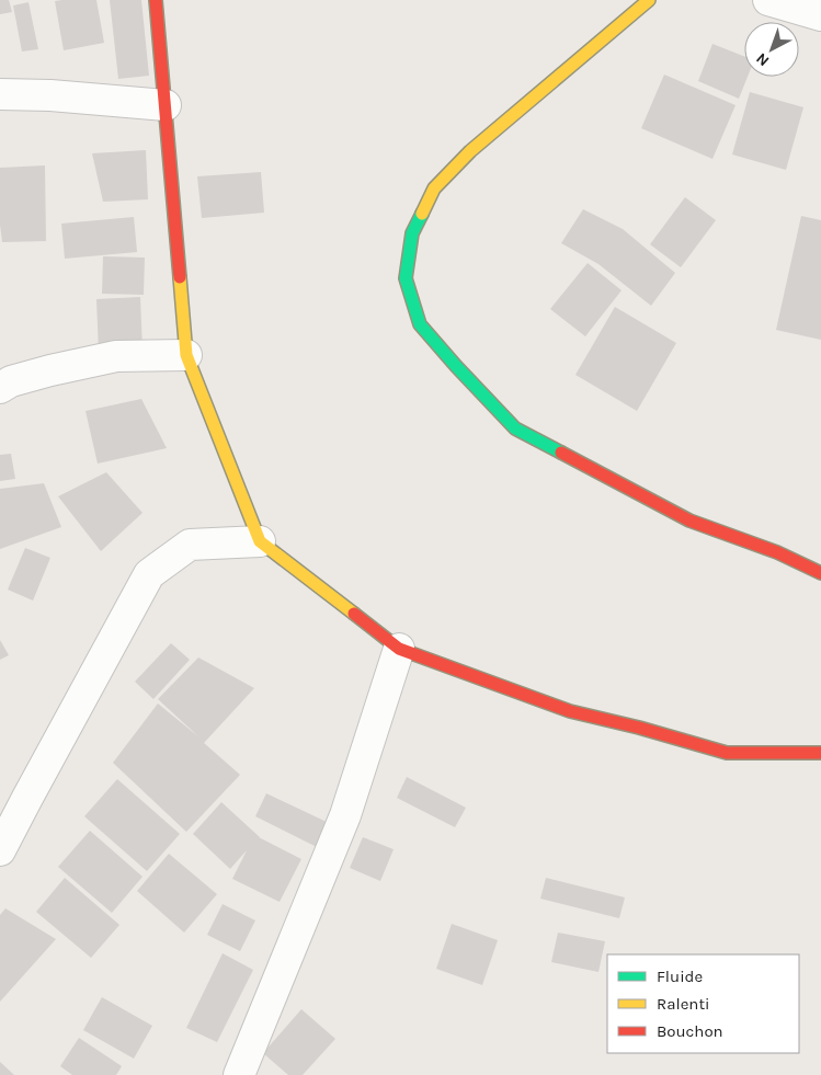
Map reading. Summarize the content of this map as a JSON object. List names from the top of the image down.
{
  "legend": ["Fluide", "Ralenti", "Bouchon"],
  "north": "bottom left"
}
